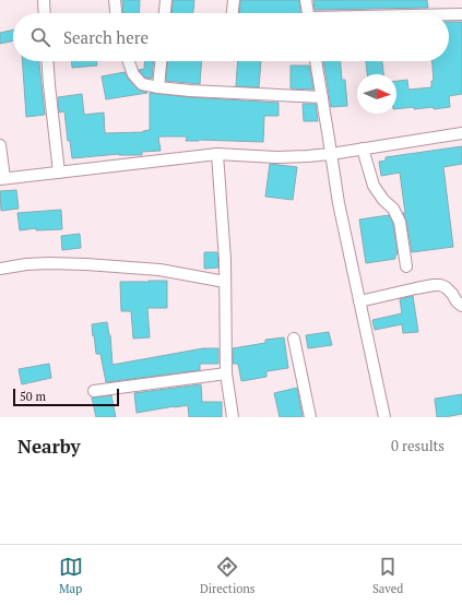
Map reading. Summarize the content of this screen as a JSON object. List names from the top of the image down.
{
  "scale_bar": "50 m",
  "north": "right",
  "page": {
    "search": "Search here",
    "scale": "50 m",
    "heading": ["Nearby", "0 results"],
    "nav": ["Map", "Directions", "Saved"]
  }
}
